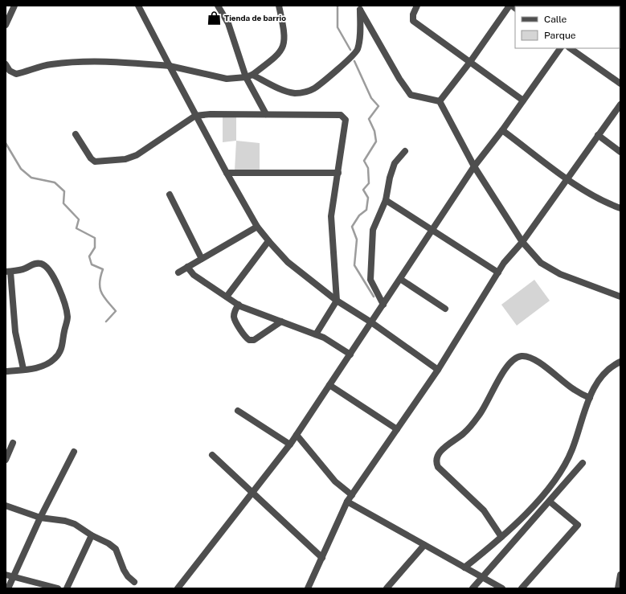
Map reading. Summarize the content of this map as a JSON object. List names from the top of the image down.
{
  "places": {
    "shop": ["Tienda de barrio"]
  },
  "legend": ["Calle", "Parque"]
}
